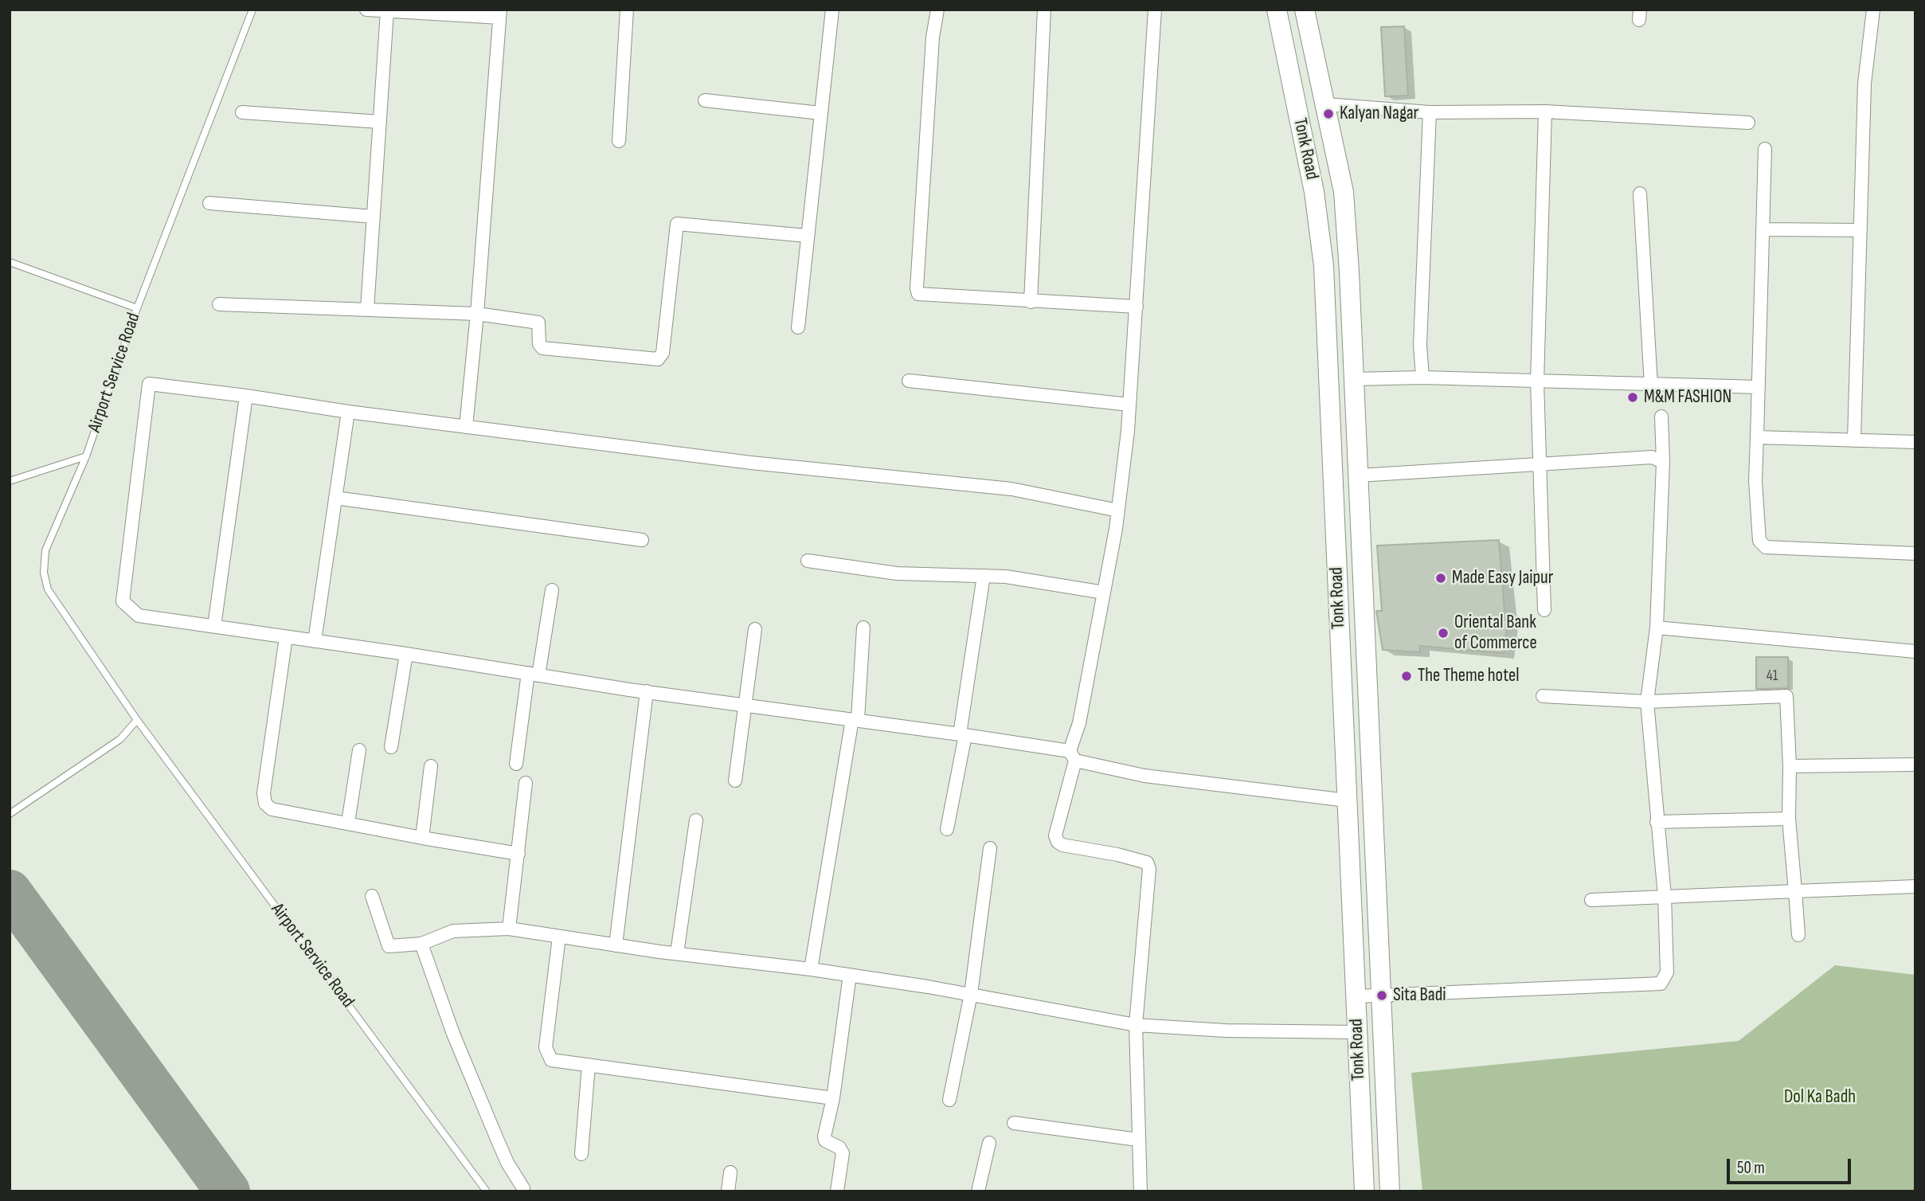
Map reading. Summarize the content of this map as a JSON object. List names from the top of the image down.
{
  "streets": {
    "main road": ["Tonk Road"],
    "lane": ["Airport Service Road"]
  },
  "parks": ["Dol Ka Badh"],
  "places": [
    "Kalyan Nagar",
    "M&M FASHION",
    "Made Easy Jaipur",
    "Oriental Bank of Commerce",
    "The Theme hotel",
    "Sita Badi"
  ],
  "house_numbers": ["41"],
  "scale_bar": "50 m"
}
